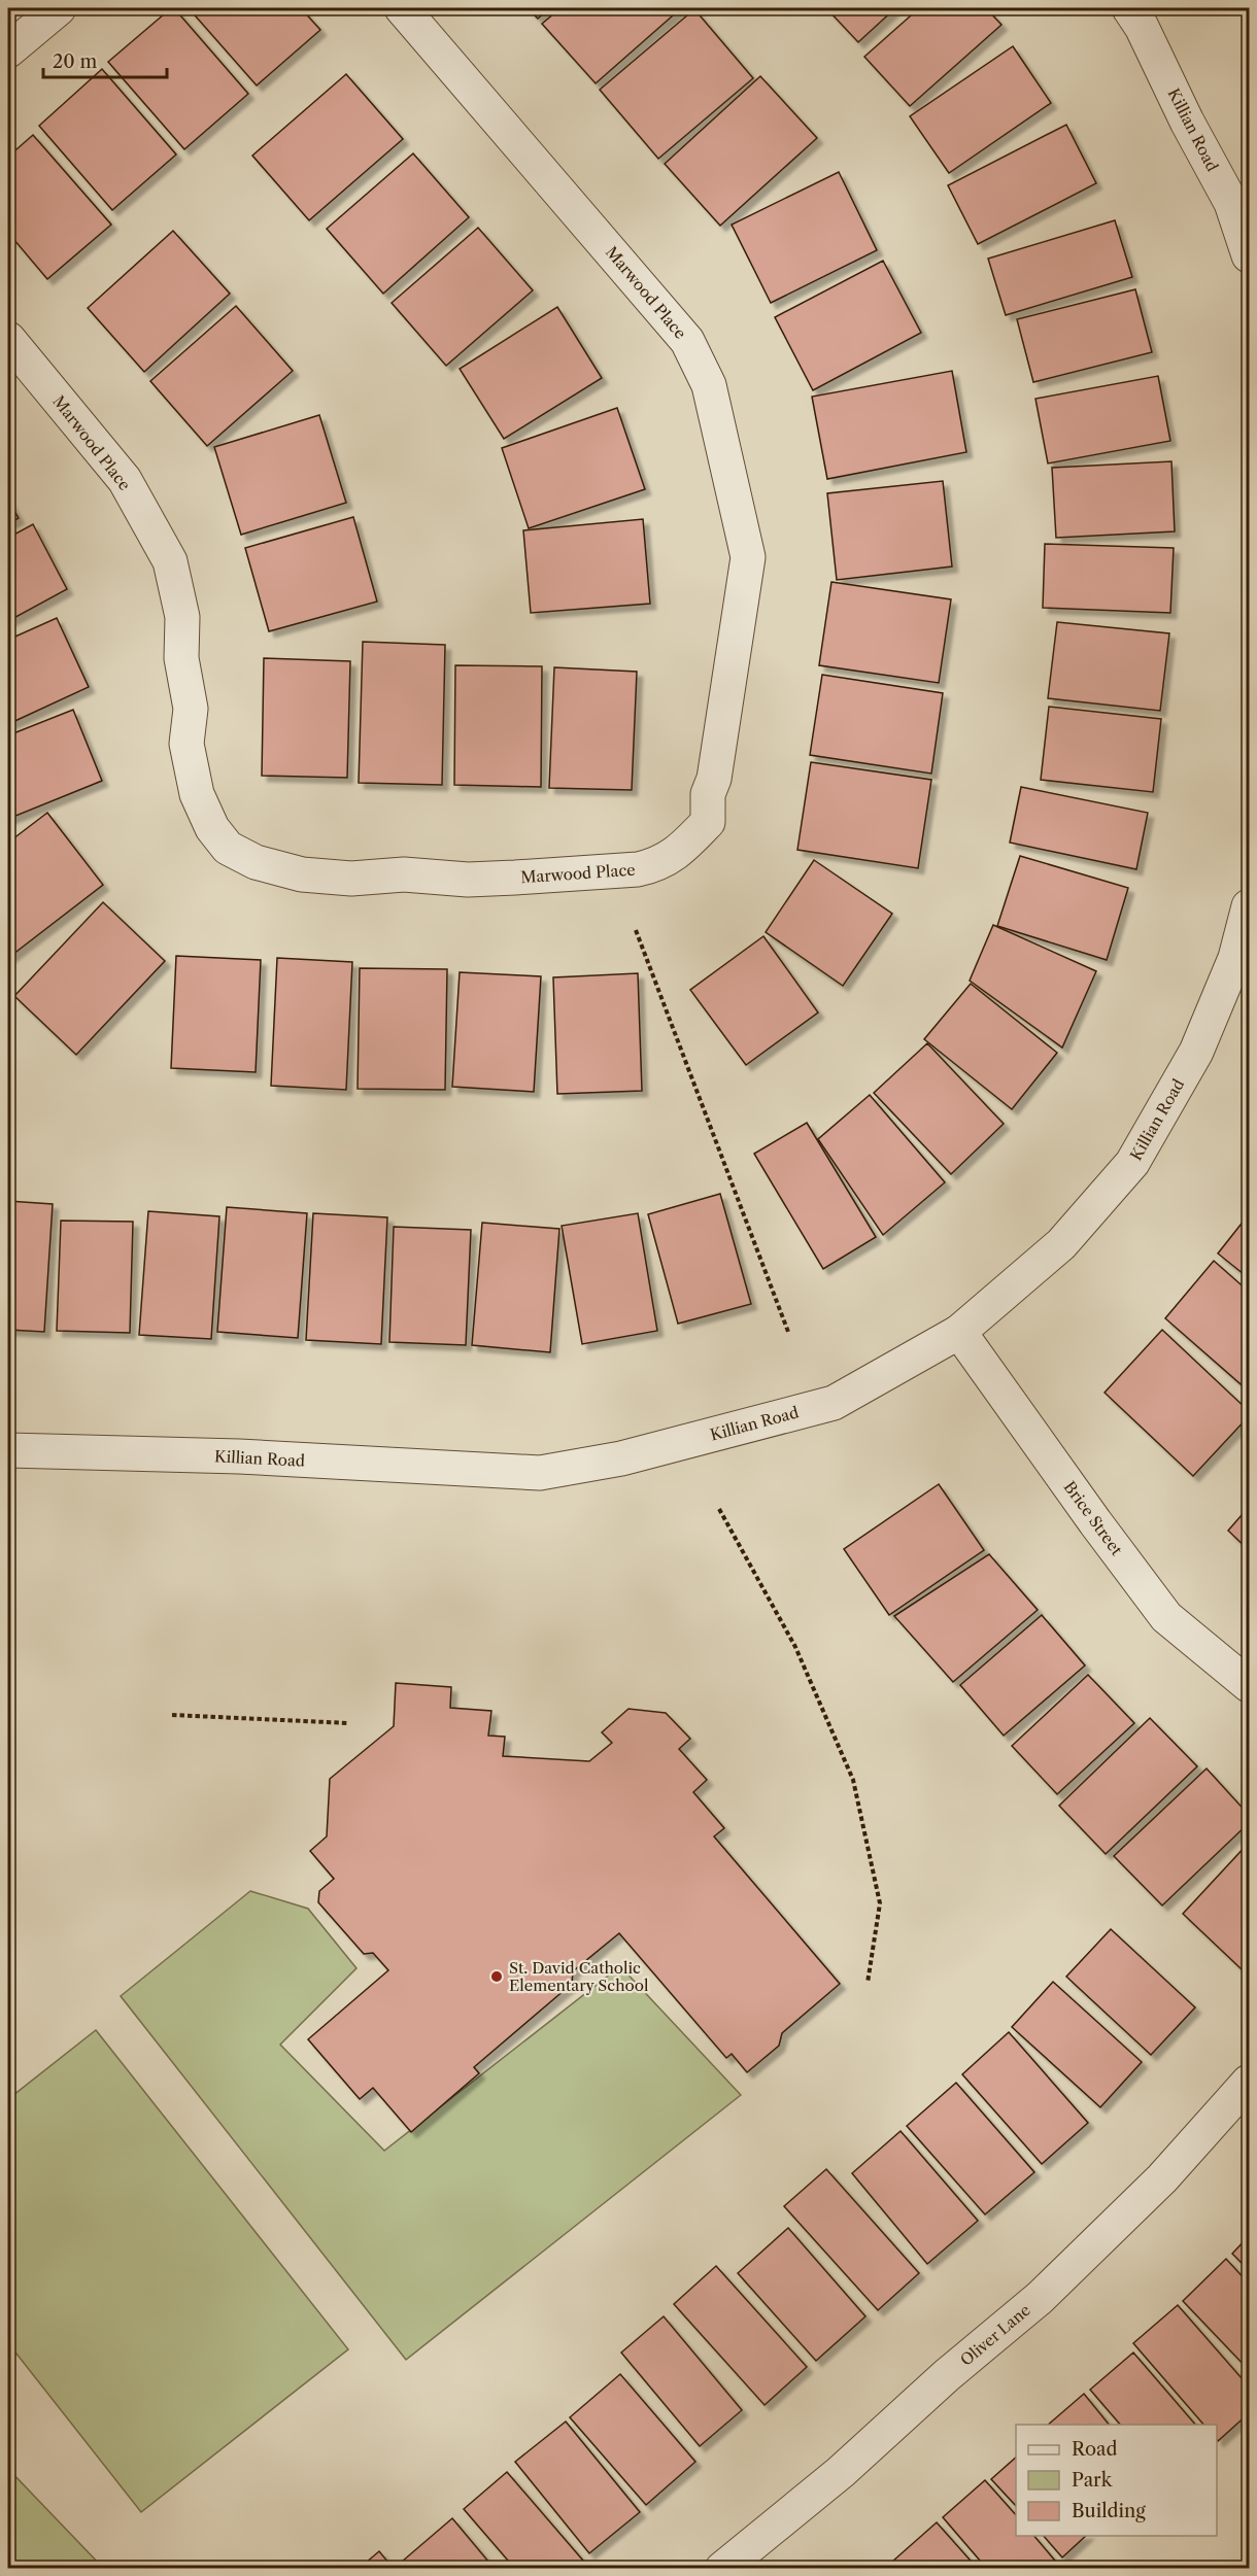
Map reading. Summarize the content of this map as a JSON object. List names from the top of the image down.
{
  "streets": {
    "street": [
      "Killian Road",
      "Marwood Place",
      "Brice Street",
      "Oliver Lane"
    ]
  },
  "crossings": [
    ["Killian Road", "Brice Street"]
  ],
  "places": ["St. David Catholic Elementary School"],
  "legend": ["Road", "Park", "Building"],
  "scale_bar": "20 m"
}
